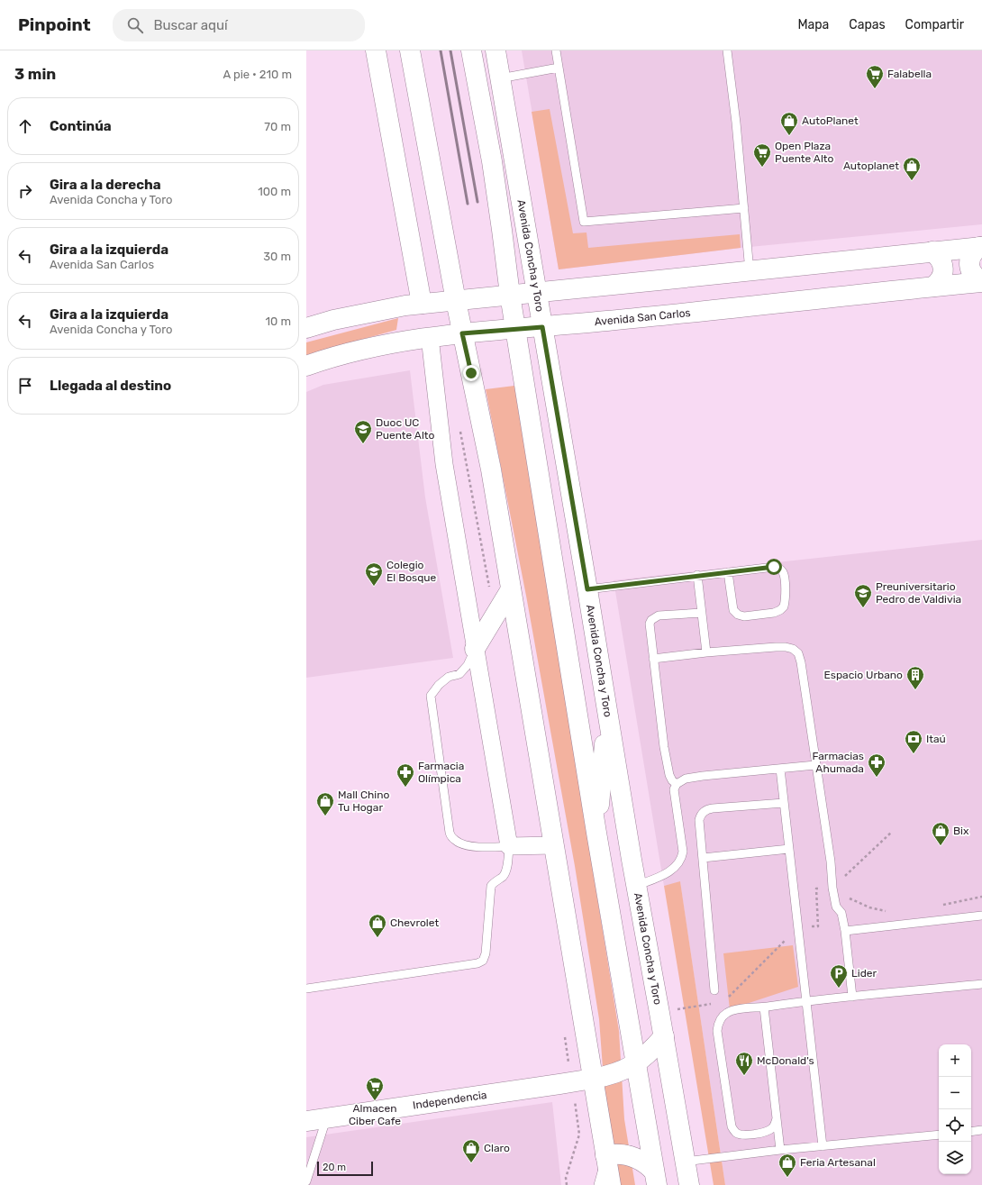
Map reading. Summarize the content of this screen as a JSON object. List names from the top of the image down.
{
  "streets": {
    "main road": ["Avenida Concha y Toro", "Avenida San Carlos", "Independencia"]
  },
  "crossings": [
    ["Avenida Concha y Toro", "Avenida San Carlos"],
    ["Avenida Concha y Toro", "Independencia"]
  ],
  "places": {
    "supermarket": ["Falabella", "Open Plaza Puente Alto", "Almacen Ciber Cafe"],
    "shop": [
      "AutoPlanet",
      "Autoplanet",
      "Mall Chino Tu Hogar",
      "Bix",
      "Chevrolet",
      "Claro",
      "Feria Artesanal"
    ],
    "school or university": ["Duoc UC Puente Alto", "Colegio El Bosque", "Preuniversitario Pedro de Valdivia"],
    "building": ["Espacio Urbano"],
    "bank": ["Itaú"],
    "pharmacy": ["Farmacias Ahumada", "Farmacia Olímpica"],
    "parking": ["Lider"],
    "restaurant": ["McDonald's"]
  },
  "scale_bar": "20 m",
  "page": {
    "header": "Pinpoint",
    "search": "Buscar aquí",
    "nav": ["Mapa", "Capas", "Compartir"],
    "heading": ["3 min", "A pie · 210 m"],
    "list": [
      ["Continúa", "70 m"],
      ["Gira a la derecha", "Avenida Concha y Toro", "100 m"],
      ["Gira a la izquierda", "Avenida San Carlos", "30 m"],
      ["Gira a la izquierda", "Avenida Concha y Toro", "10 m"],
      "Llegada al destino"
    ],
    "map_buttons": ["+", "−"],
    "scale": "20 m"
  }
}
